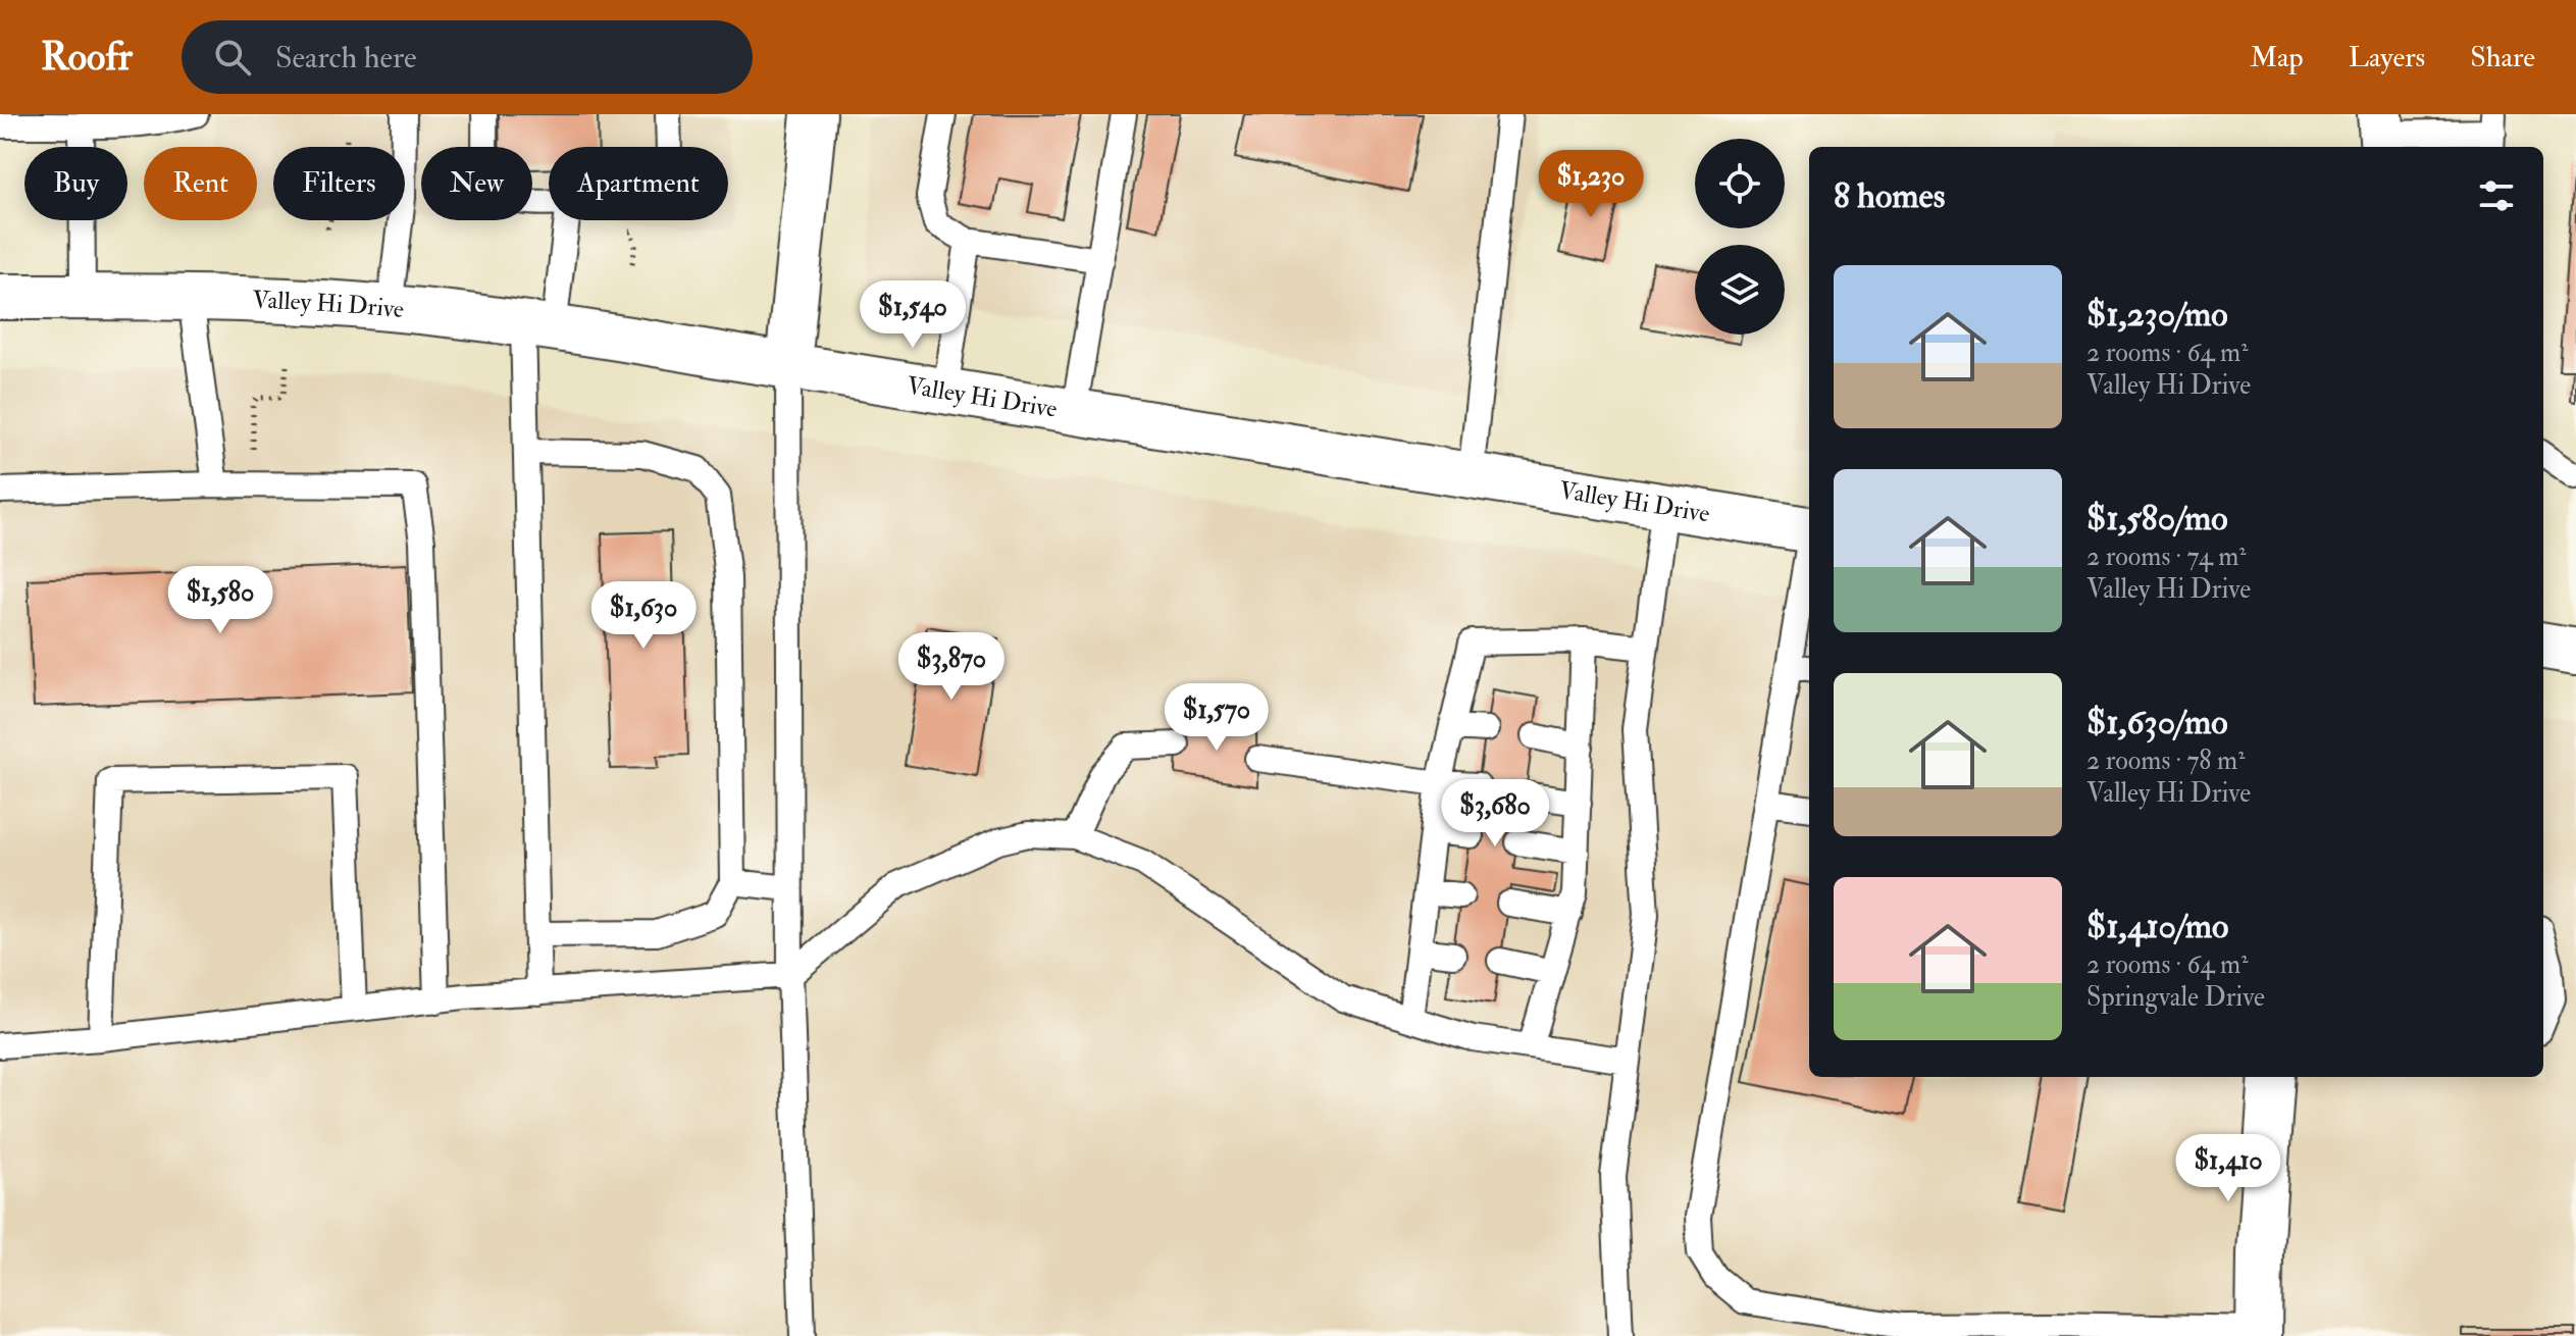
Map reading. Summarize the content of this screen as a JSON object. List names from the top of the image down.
{
  "streets": {
    "street": ["Valley Hi Drive"]
  },
  "page": {
    "header": "Roofr",
    "search": "Search here",
    "nav": ["Map", "Layers", "Share"],
    "chip": [
      "Buy",
      "Rent",
      "Filters",
      "New",
      "Apartment"
    ],
    "heading": "8 homes",
    "price": [
      "$1,230",
      "$1,540",
      "$1,580",
      "$1,630",
      "$3,870",
      "$1,570",
      "$3,680",
      "$1,410"
    ],
    "list": [
      {
        "name": "$1,230/mo",
        "note": "2 rooms · 64 m² · Valley Hi Drive"
      },
      {
        "name": "$1,580/mo",
        "note": "2 rooms · 74 m² · Valley Hi Drive"
      },
      {
        "name": "$1,630/mo",
        "note": "2 rooms · 78 m² · Valley Hi Drive"
      },
      {
        "name": "$1,410/mo",
        "note": "2 rooms · 64 m² · Springvale Drive"
      }
    ]
  }
}
